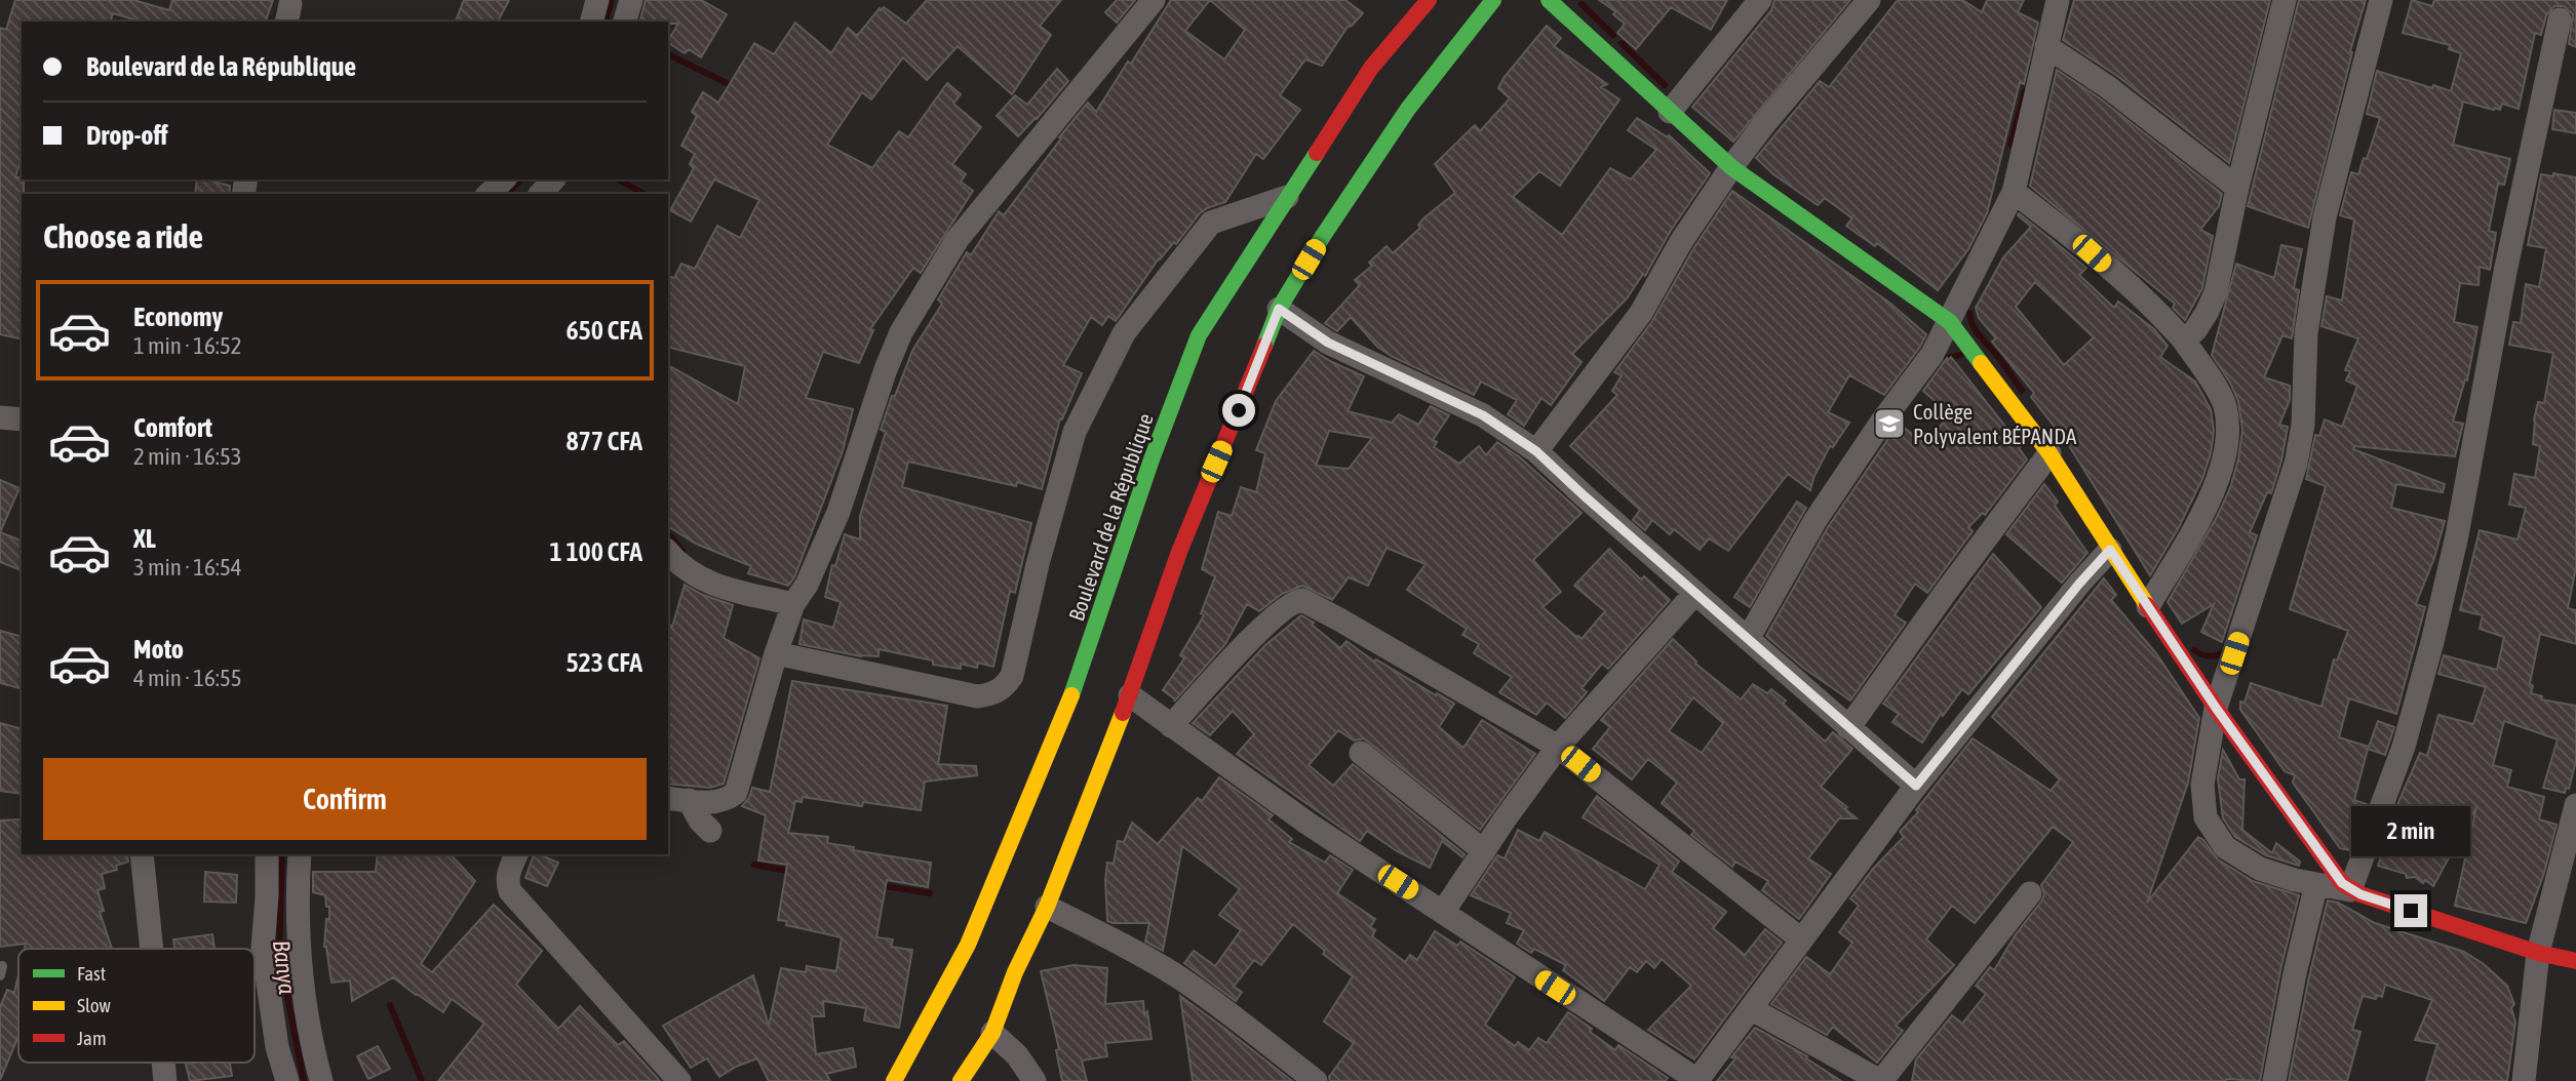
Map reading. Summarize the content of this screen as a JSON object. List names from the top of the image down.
{
  "streets": {
    "main road": ["Boulevard de la République"]
  },
  "water": ["Banya"],
  "places": {
    "school or university": ["Collège Polyvalent BÉPANDA"]
  },
  "legend": ["Fast", "Slow", "Jam"],
  "page": {
    "banner": ["Boulevard de la République", "Drop-off"],
    "heading": "Choose a ride",
    "list": [
      {
        "name": "Economy",
        "note": "1 min · 16:52",
        "value": "650 CFA"
      },
      {
        "name": "Comfort",
        "note": "2 min · 16:53",
        "value": "877 CFA"
      },
      {
        "name": "XL",
        "note": "3 min · 16:54",
        "value": "1 100 CFA"
      },
      {
        "name": "Moto",
        "note": "4 min · 16:55",
        "value": "523 CFA"
      }
    ],
    "buttons": "Confirm",
    "bubble": "2 min"
  }
}
